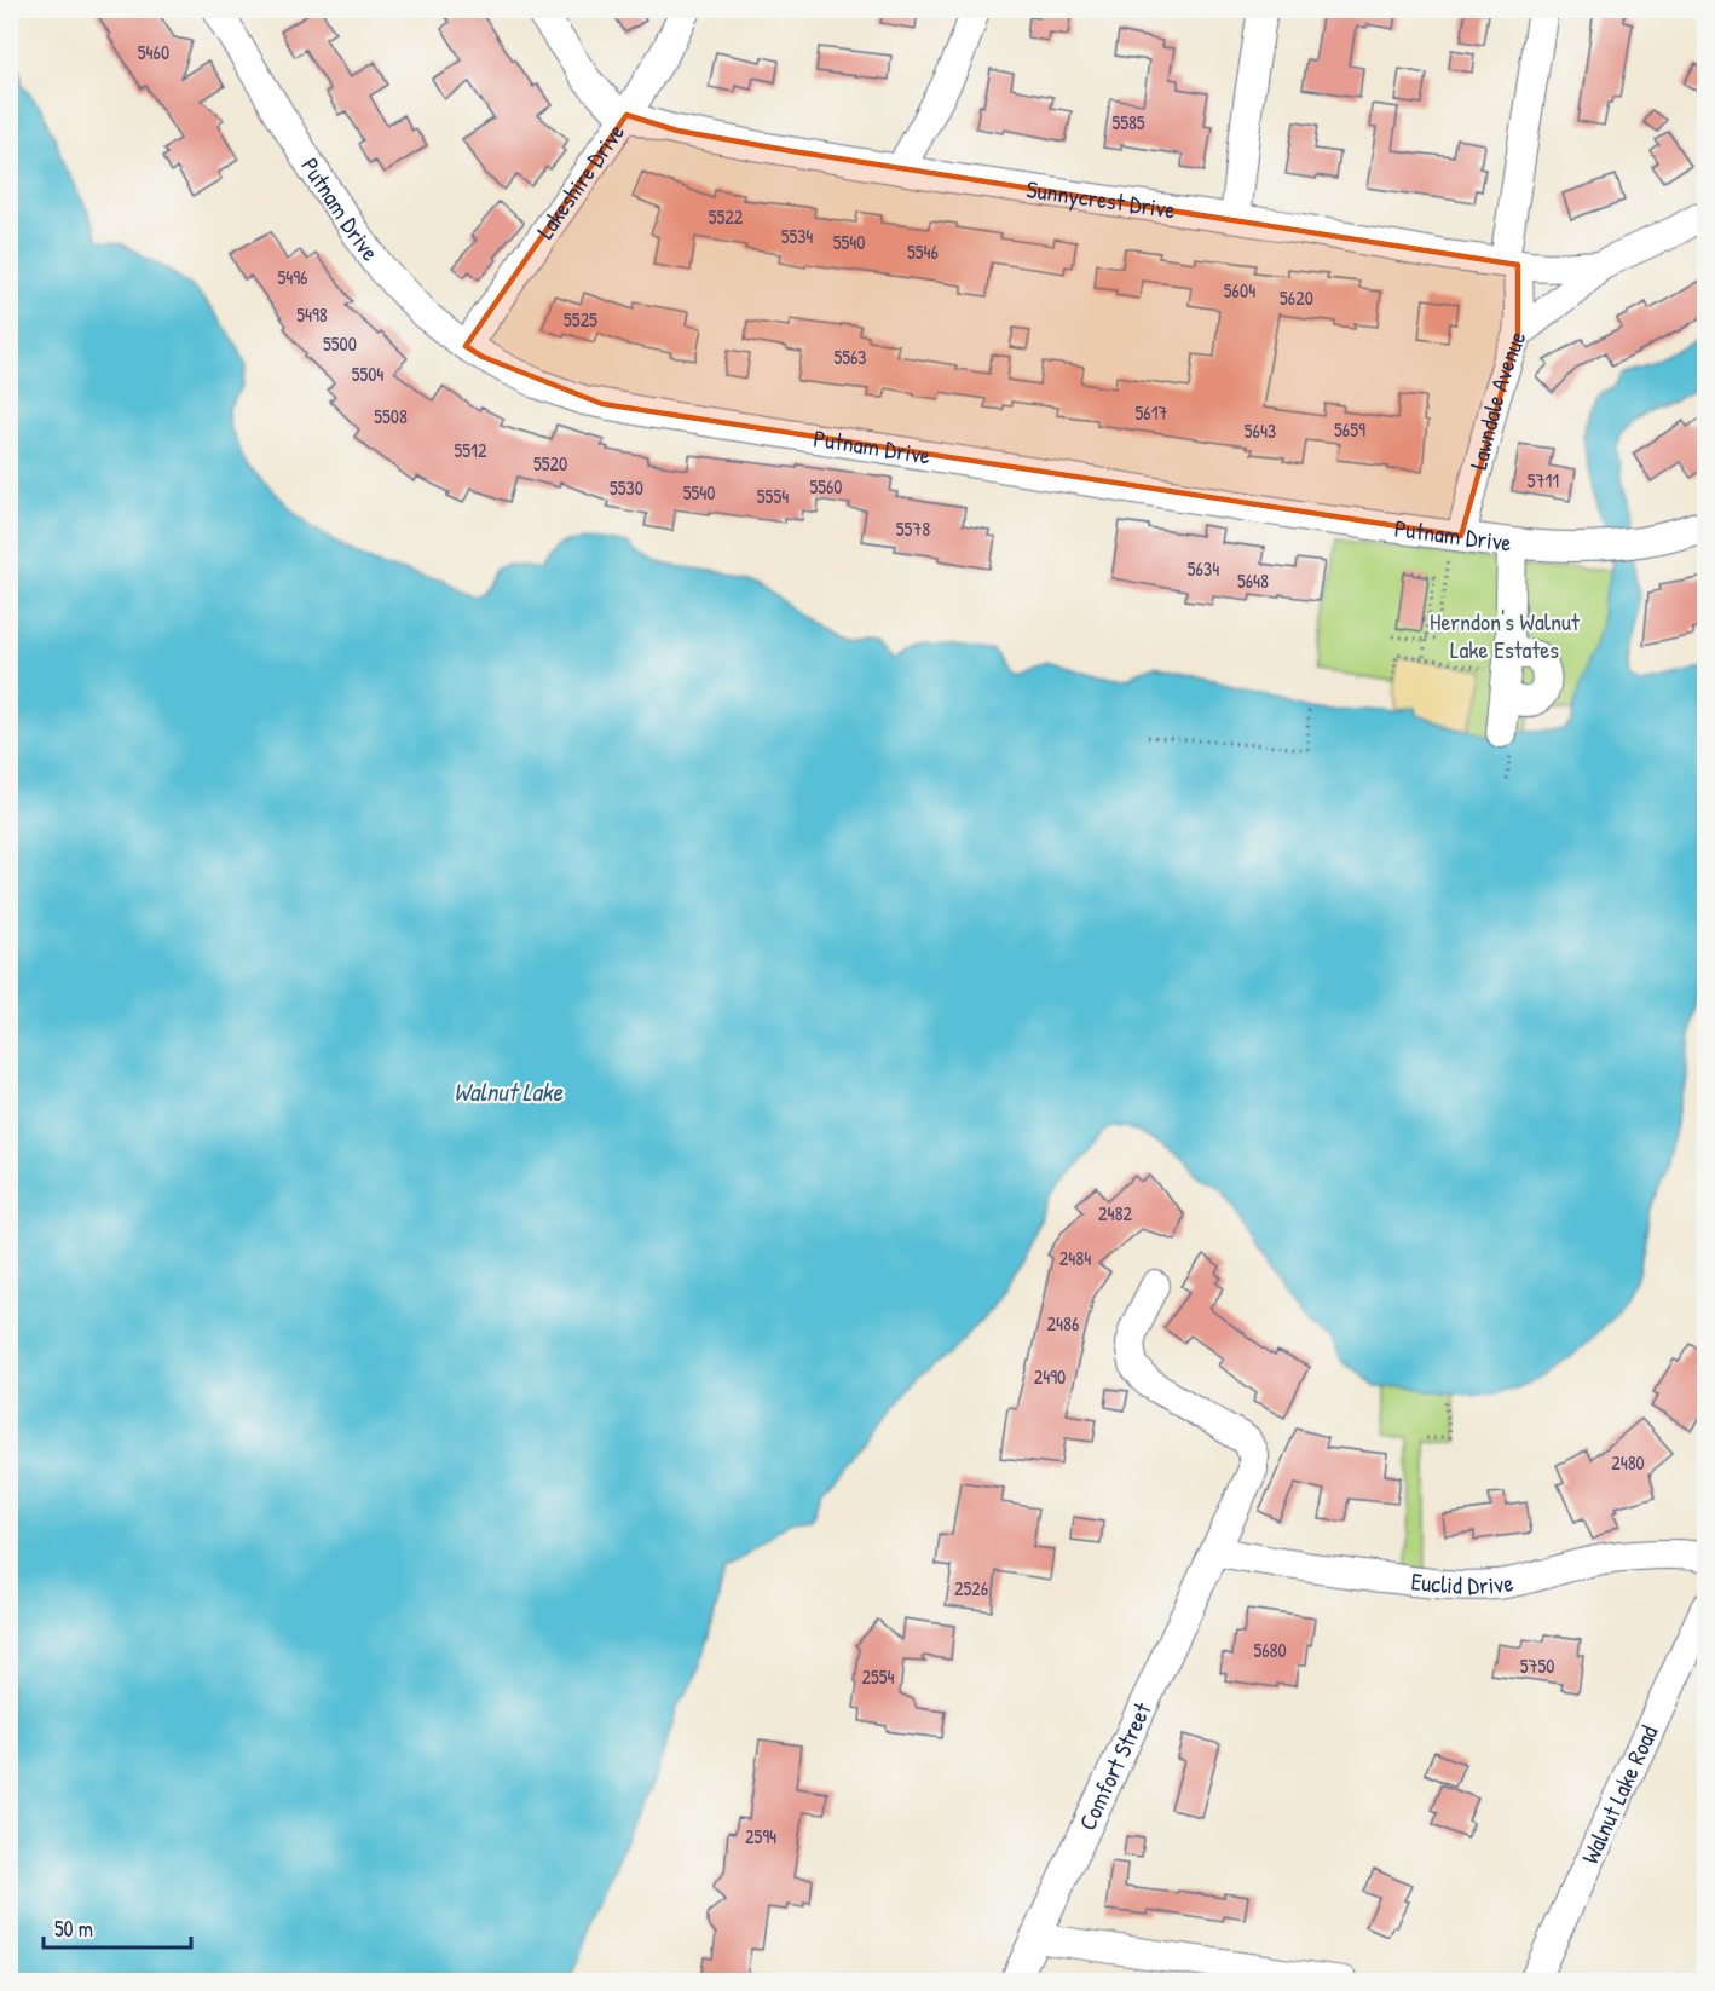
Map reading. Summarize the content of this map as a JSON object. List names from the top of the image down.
{
  "streets": {
    "street": [
      "Lakeshire Drive",
      "Sunnycrest Drive",
      "Putnam Drive",
      "Lawndale Avenue",
      "Euclid Drive",
      "Comfort Street",
      "Walnut Lake Road"
    ]
  },
  "crossings": [
    ["Lakeshire Drive", "Sunnycrest Drive"],
    ["Lakeshire Drive", "Putnam Drive"],
    ["Sunnycrest Drive", "Lawndale Avenue"],
    ["Putnam Drive", "Lawndale Avenue"],
    ["Euclid Drive", "Comfort Street"]
  ],
  "water": ["Walnut Lake"],
  "parks": ["Herndon's Walnut Lake Estates"],
  "house_numbers": [
    "5460",
    "5585",
    "5522",
    "5534",
    "5540",
    "5546",
    "5496",
    "5604",
    "5620",
    "5498",
    "5525",
    "5500",
    "5563",
    "5504",
    "5617",
    "5508",
    "5659",
    "5643",
    "5512",
    "5520",
    "5711",
    "5560",
    "5530",
    "5540",
    "5554",
    "5578",
    "5634",
    "5648",
    "2482",
    "2484",
    "2486",
    "2490",
    "2480",
    "2526",
    "5680",
    "5750",
    "2554",
    "2594"
  ],
  "scale_bar": "50 m"
}
